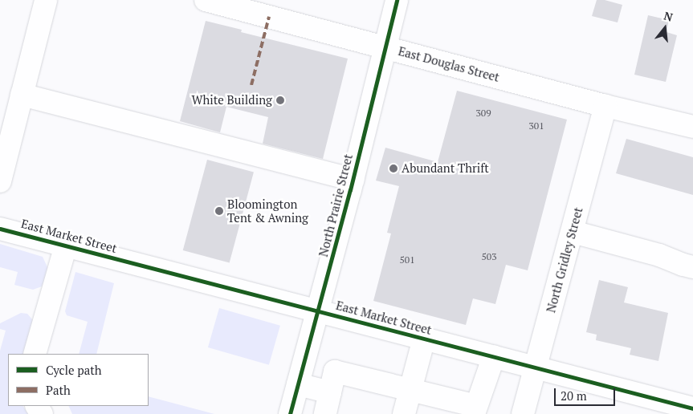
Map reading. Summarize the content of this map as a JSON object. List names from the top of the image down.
{
  "streets": {
    "street": [
      "East Douglas Street",
      "North Prairie Street",
      "East Market Street",
      "North Gridley Street"
    ]
  },
  "crossings": [
    ["East Douglas Street", "North Prairie Street"],
    ["East Douglas Street", "North Gridley Street"],
    ["North Prairie Street", "East Market Street"],
    ["East Market Street", "North Gridley Street"]
  ],
  "places": ["White Building", "Abundant Thrift", "Bloomington Tent & Awning"],
  "house_numbers": [
    "309",
    "301",
    "503",
    "501"
  ],
  "legend": ["Cycle path", "Path"],
  "scale_bar": "20 m",
  "north": "top"
}
